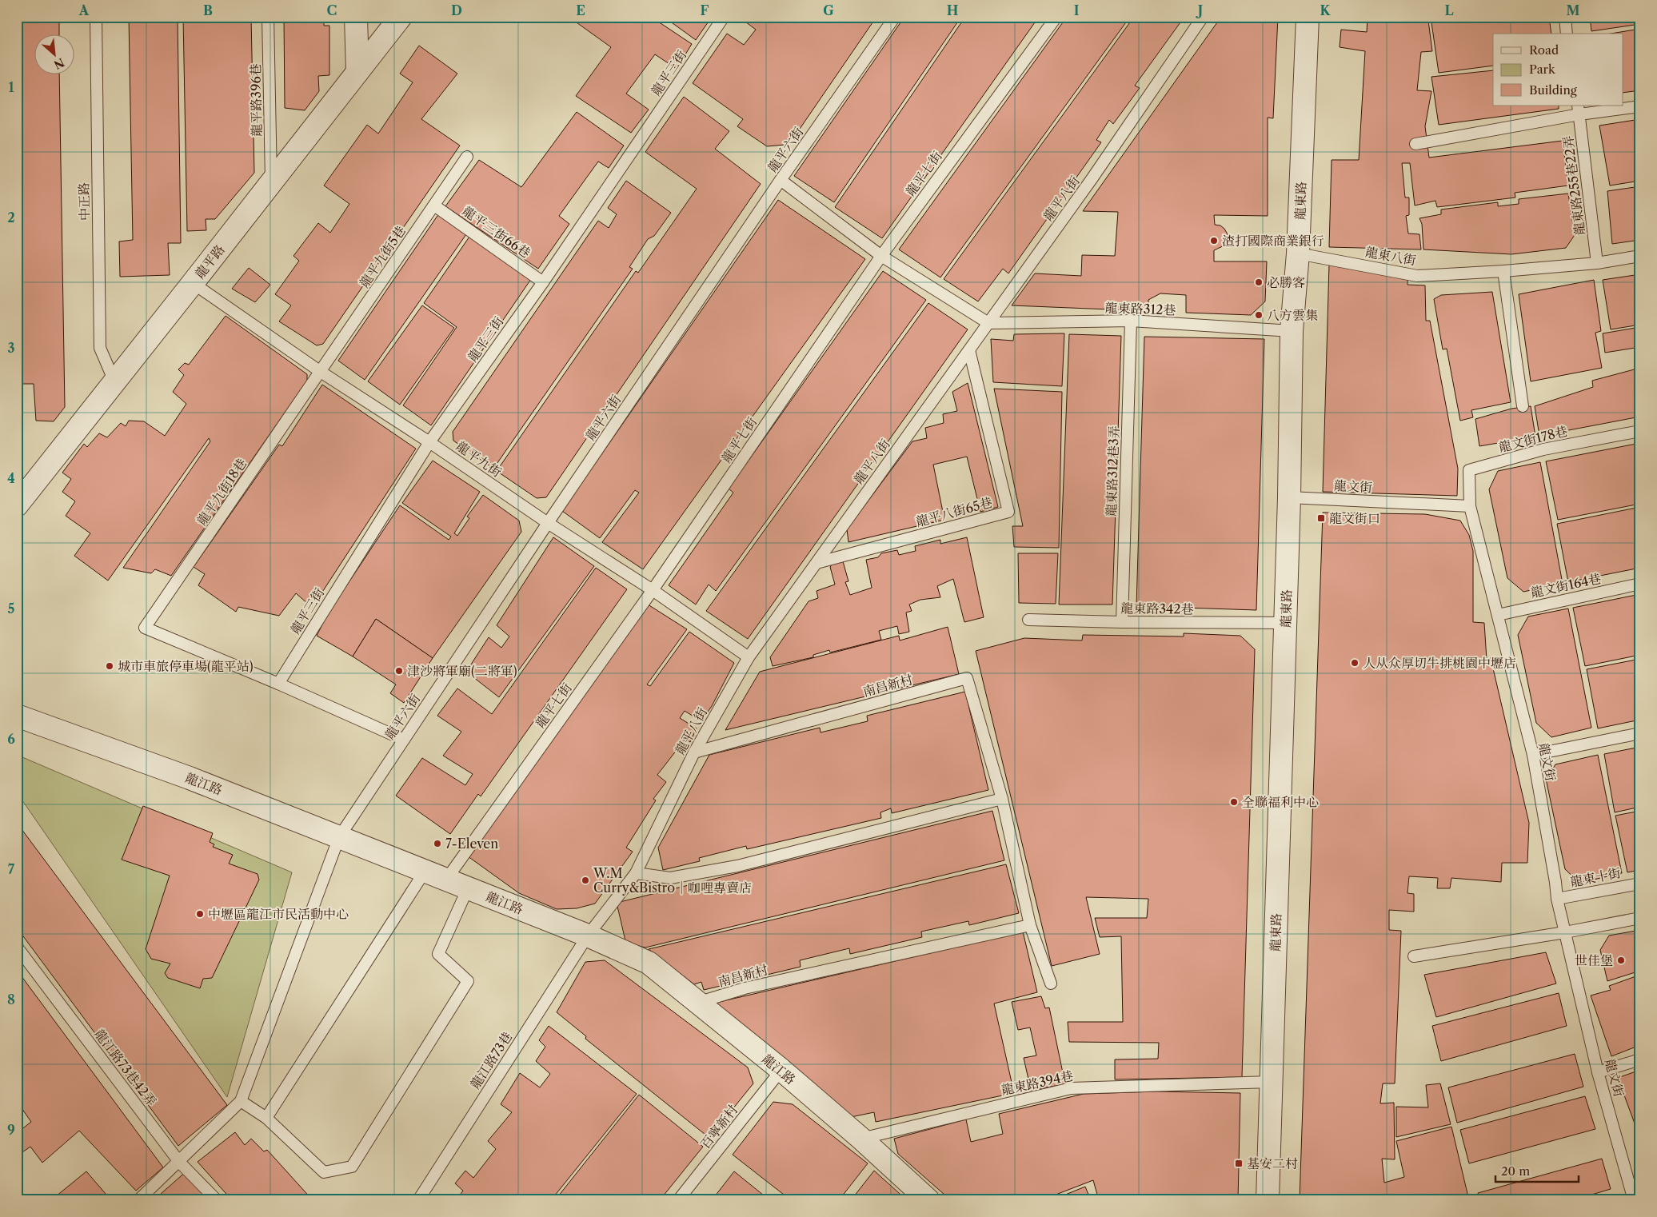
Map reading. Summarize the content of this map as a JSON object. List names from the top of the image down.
{
  "streets": {
    "street": ["龍東路", "龍平路", "龍江路"],
    "lane": [
      "龍平三街",
      "龍平路396巷",
      "龍平六街",
      "龍平七街",
      "龍東路255巷22弄",
      "龍平八街",
      "中正路",
      "龍平三街66巷",
      "龍東八街",
      "龍平九街5巷",
      "龍東路312巷",
      "龍文街178巷",
      "龍平九街",
      "龍東路312巷3弄",
      "龍文街",
      "龍平九街18巷",
      "龍平八街65巷",
      "龍文街164巷",
      "龍東路342巷",
      "南昌新村",
      "龍東十街",
      "龍江路73巷",
      "龍江路73巷42弄",
      "龍東路394巷",
      "百寧新村"
    ]
  },
  "crossings": [
    ["龍平三街", "龍平三街66巷"],
    ["龍平三街", "龍平九街"],
    ["龍平三街", "龍平九街18巷"],
    ["龍平路396巷", "龍平路"],
    ["龍平六街", "龍平九街"],
    ["龍平六街", "龍江路"],
    ["龍平七街", "龍平九街"],
    ["龍平七街", "龍江路"],
    ["龍東路255巷22弄", "龍東八街"],
    ["龍平八街", "龍東路312巷"],
    ["龍平八街", "龍平九街"],
    ["龍平八街", "龍平八街65巷"],
    ["龍平八街", "南昌新村"],
    ["龍平八街", "龍江路"],
    ["龍平八街", "龍江路73巷"],
    ["龍東路", "龍東八街"],
    ["龍東路", "龍東路312巷"],
    ["龍東路", "龍文街"],
    ["龍東路", "龍東路342巷"],
    ["龍東路", "龍東路394巷"],
    ["中正路", "龍平路"],
    ["龍平三街66巷", "龍平九街5巷"],
    ["龍平九街5巷", "龍平九街"],
    ["龍平九街5巷", "龍平九街18巷"],
    ["龍平路", "龍平九街"],
    ["龍東路312巷", "龍東路312巷3弄"],
    ["龍文街178巷", "龍文街"],
    ["龍平九街", "龍平九街18巷"],
    ["龍東路312巷3弄", "龍東路342巷"],
    ["龍文街", "龍文街164巷"],
    ["龍文街", "龍東十街"],
    ["南昌新村", "龍江路"],
    ["龍江路", "龍江路73巷"],
    ["龍江路", "龍東路394巷"],
    ["龍江路", "百寧新村"]
  ],
  "places": {
    "other": [
      "渣打國際商業銀行",
      "必勝客",
      "八方雲集",
      "人从众厚切牛排桃園中壢店",
      "城市車旅停車場(龍平站)",
      "津沙將軍廟(二將軍)",
      "全聯福利中心",
      "7-Eleven",
      "W.M Curry&Bistro｜咖哩專賣店",
      "中壢區龍江市民活動中心",
      "世佳堡"
    ],
    "transit": ["龍文街口", "基安二村"]
  },
  "legend": ["Road", "Park", "Building"],
  "scale_bar": "20 m",
  "north": "bottom right",
  "grid": {
    "columns": [
      "A",
      "B",
      "C",
      "D",
      "E",
      "F",
      "G",
      "H",
      "I",
      "J",
      "K",
      "L",
      "M"
    ],
    "rows": [
      "1",
      "2",
      "3",
      "4",
      "5",
      "6",
      "7",
      "8",
      "9"
    ]
  }
}
